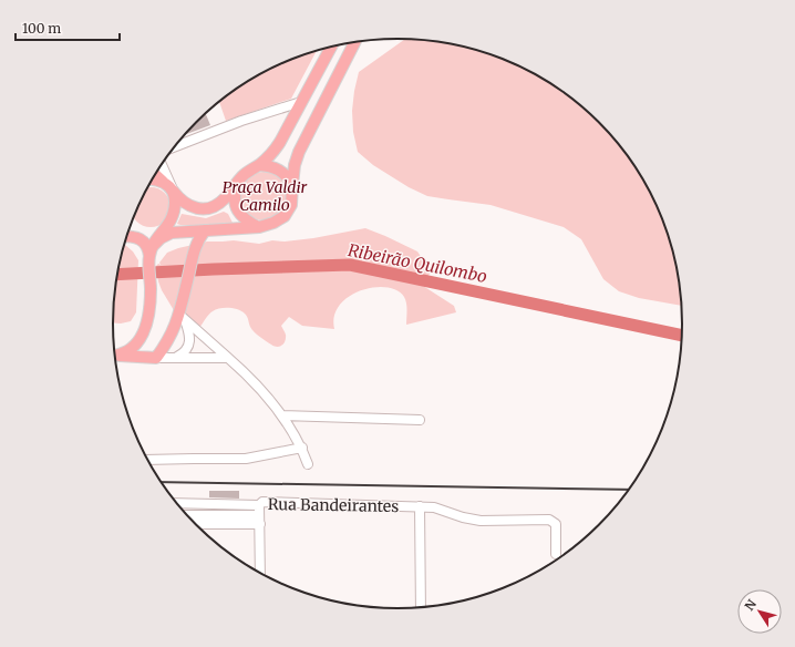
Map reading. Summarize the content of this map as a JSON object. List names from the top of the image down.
{
  "streets": {
    "street": ["Rua Bandeirantes"]
  },
  "water": ["Ribeirão Quilombo"],
  "parks": ["Praça Valdir Camilo"],
  "scale_bar": "100 m",
  "north": "top left"
}
